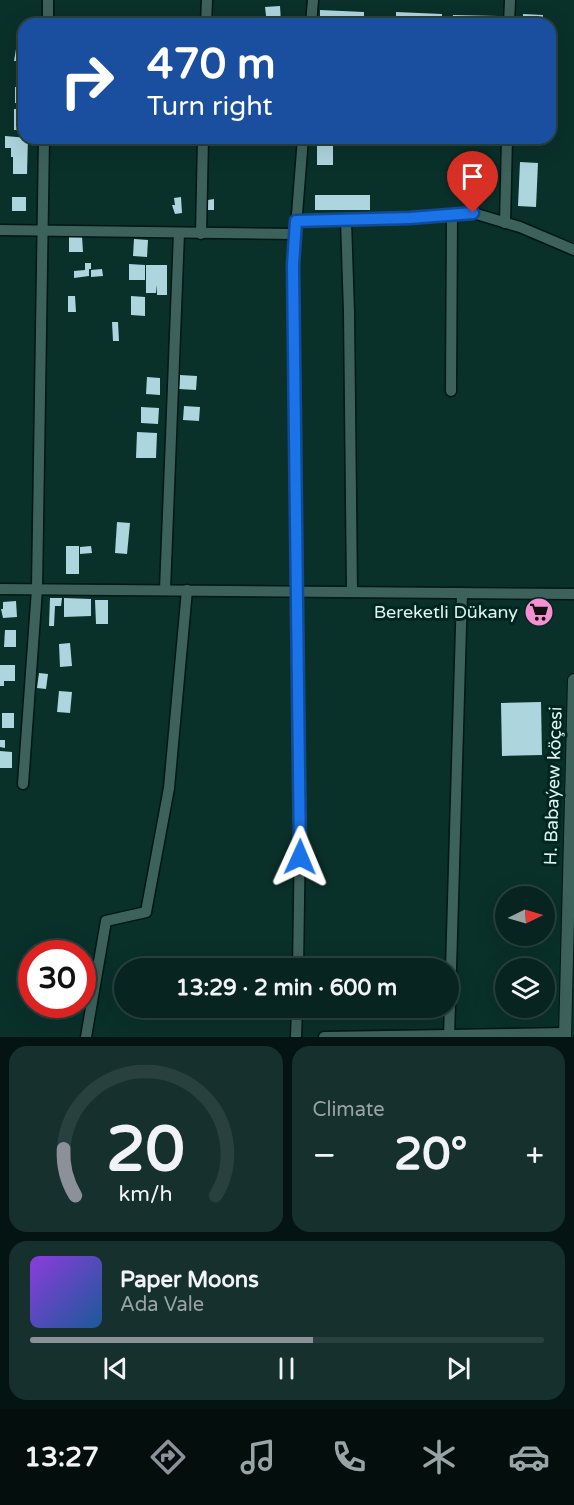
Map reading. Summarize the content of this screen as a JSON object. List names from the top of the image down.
{
  "streets": {
    "street": ["H. Babaýew köçesi"]
  },
  "places": {
    "supermarket": ["Bereketli Dükany"]
  },
  "north": "right",
  "page": {
    "turn": ["470 m", "Turn right"],
    "limit": "30",
    "trip": "13:29 · 2 min · 600 m",
    "tile": "Climate",
    "heat": ["−", "20°", "+"],
    "song": ["Paper Moons", "Ada Vale"],
    "tabs": "13:27",
    "gauge": ["20", "km/h"]
  }
}
